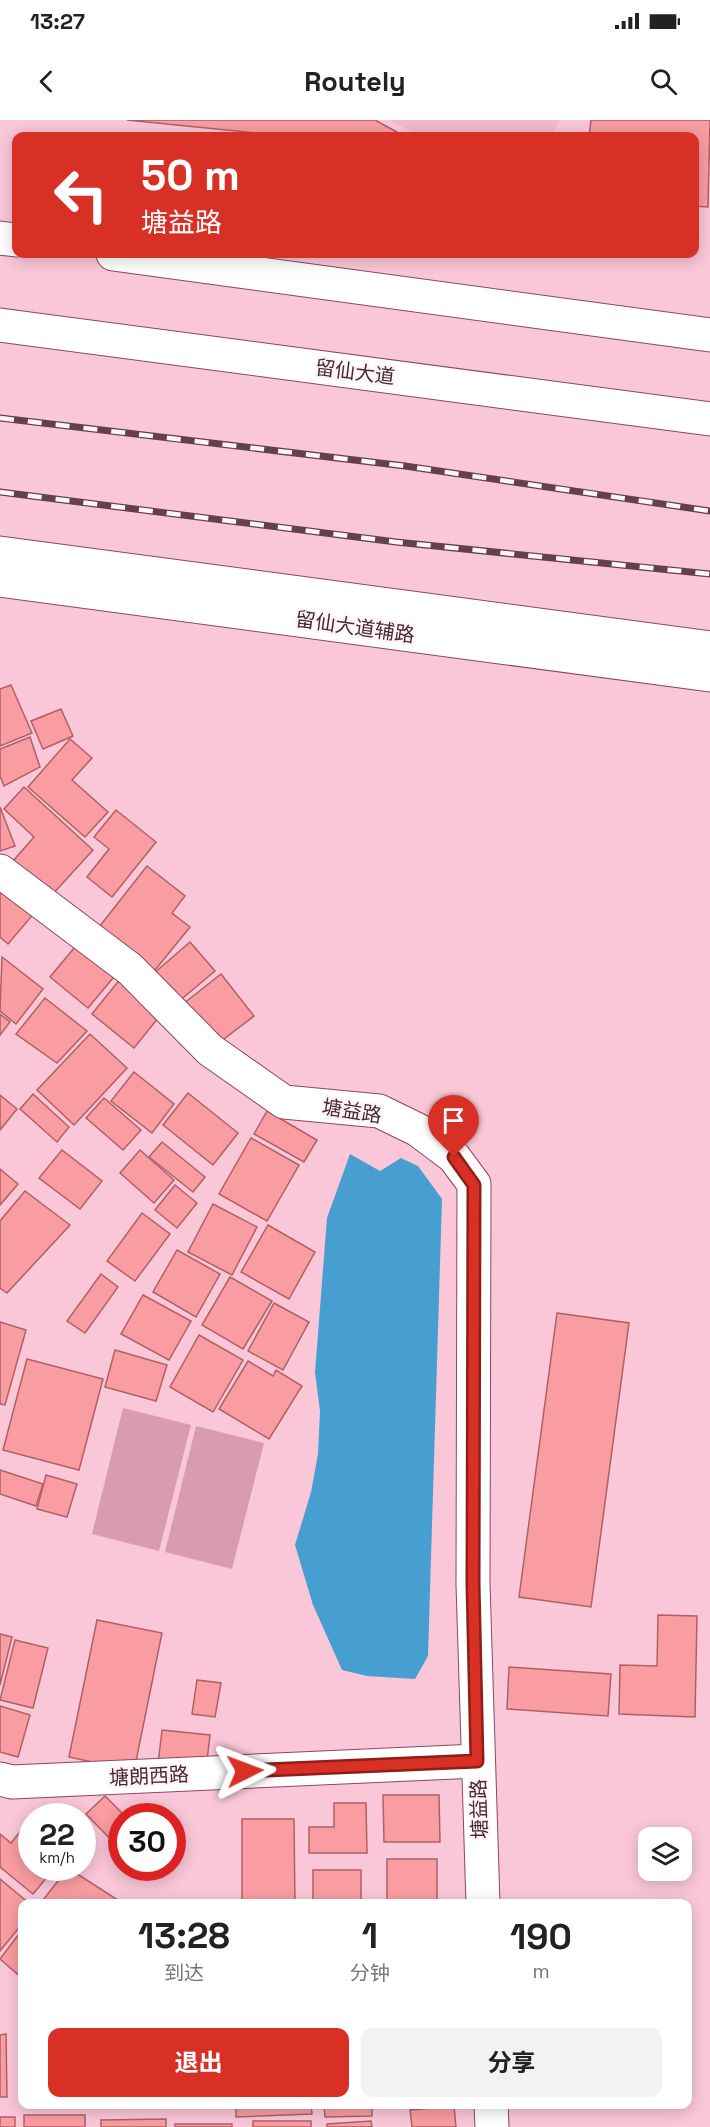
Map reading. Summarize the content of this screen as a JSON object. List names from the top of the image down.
{
  "streets": {
    "main road": [
      "留仙大道",
      "留仙大道辅路",
      "塘益路",
      "塘朗西路"
    ]
  },
  "crossings": [
    ["塘益路", "塘朗西路"]
  ],
  "page": {
    "status": "13:27",
    "header": "Routely",
    "turn": ["50 m", "塘益路"],
    "speed": "22 km/h",
    "limit": "30",
    "eta": [
      "13:28",
      "到达",
      "1",
      "分钟",
      "190",
      "m"
    ],
    "buttons": ["退出", "分享"]
  }
}
